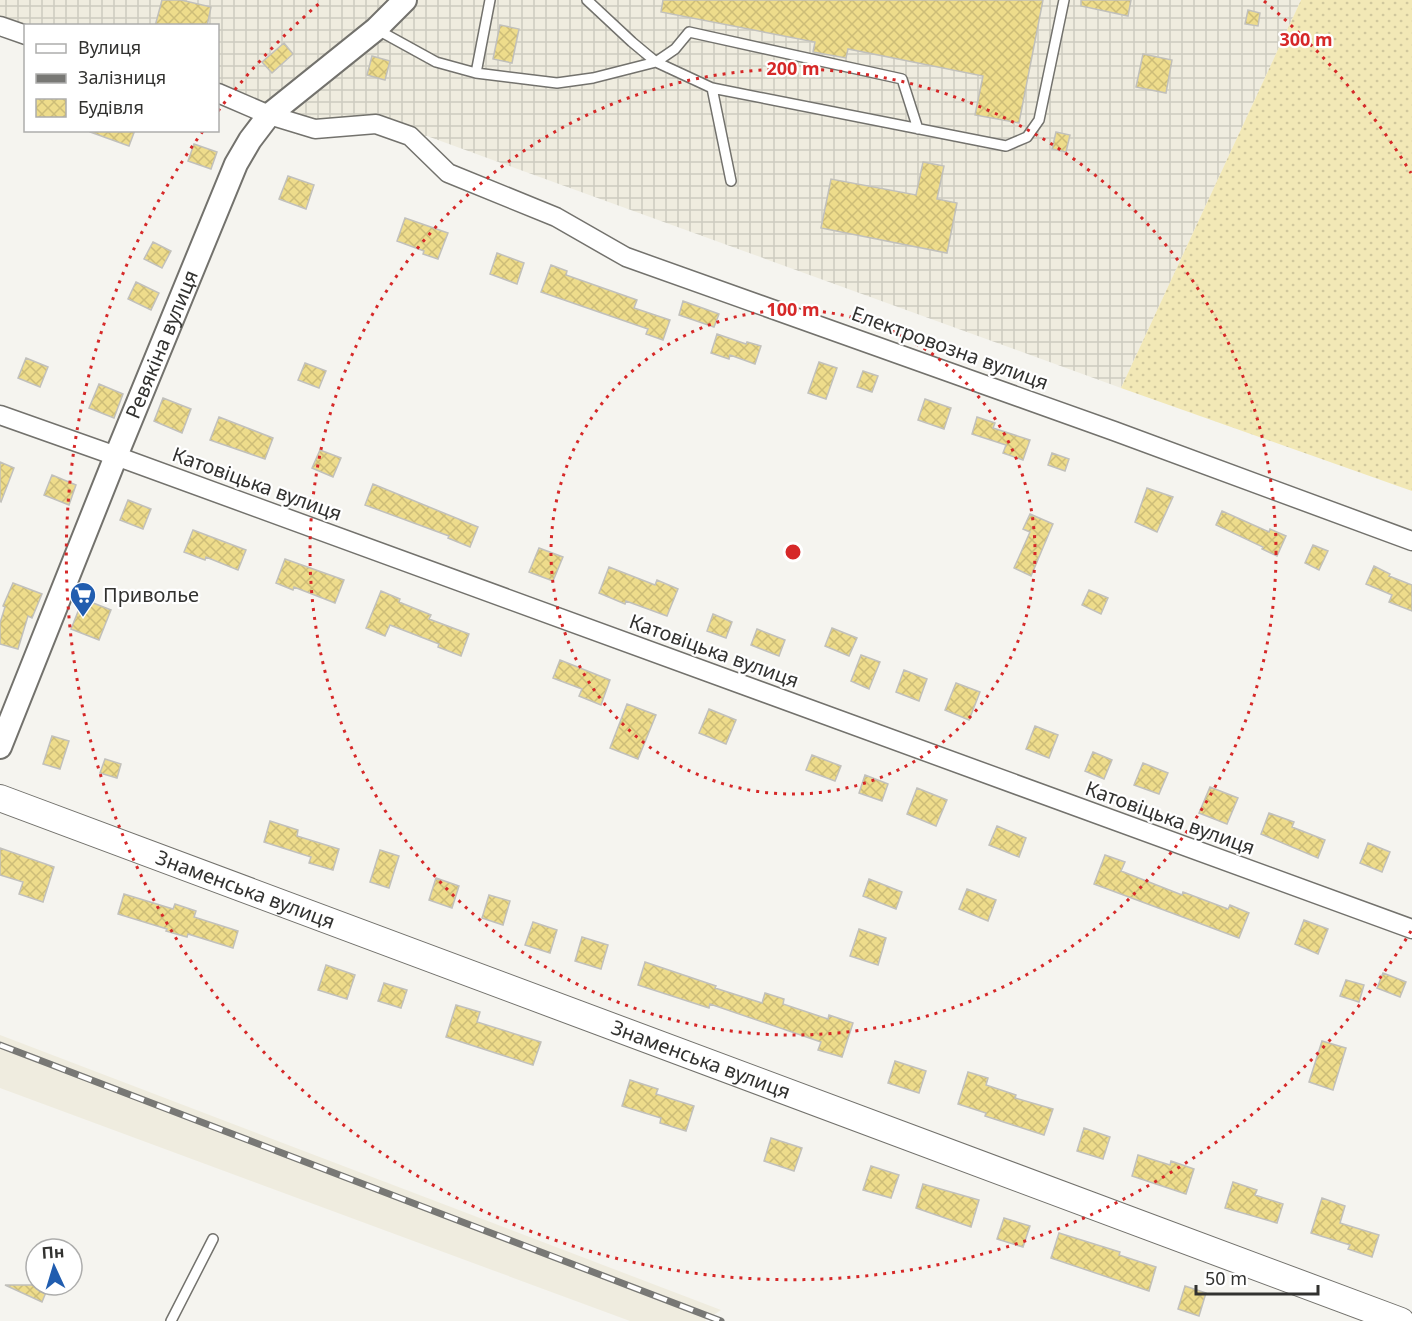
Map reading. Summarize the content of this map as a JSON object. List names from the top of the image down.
{
  "streets": {
    "main road": ["Знаменська вулиця"],
    "street": ["Ревякіна вулиця", "Електровозна вулиця", "Катовіцька вулиця"]
  },
  "crossings": [
    ["Ревякіна вулиця", "Електровозна вулиця"],
    ["Ревякіна вулиця", "Катовіцька вулиця"]
  ],
  "places": {
    "supermarket": ["Приволье"]
  },
  "legend": ["Вулиця", "Залізниця", "Будівля"],
  "scale_bar": "50 m",
  "north": "top",
  "rings": ["300 m", "200 m", "100 m"]
}
